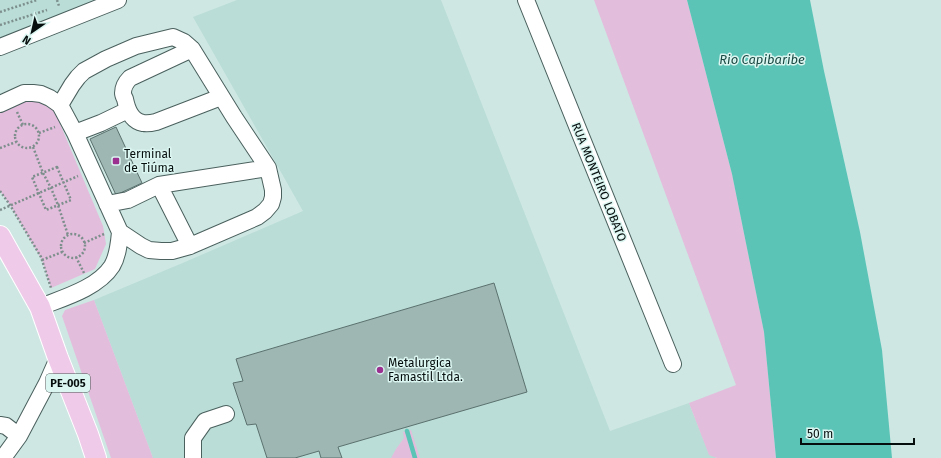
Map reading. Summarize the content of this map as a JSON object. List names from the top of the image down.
{
  "streets": {
    "main road": ["PE-005"],
    "street": ["RUA MONTEIRO LOBATO"]
  },
  "water": ["Rio Capibaribe"],
  "places": {
    "transit": ["Terminal de Tiúma"],
    "other": ["Metalurgica Famastil Ltda."]
  },
  "scale_bar": "50 m",
  "north": "bottom left"
}
